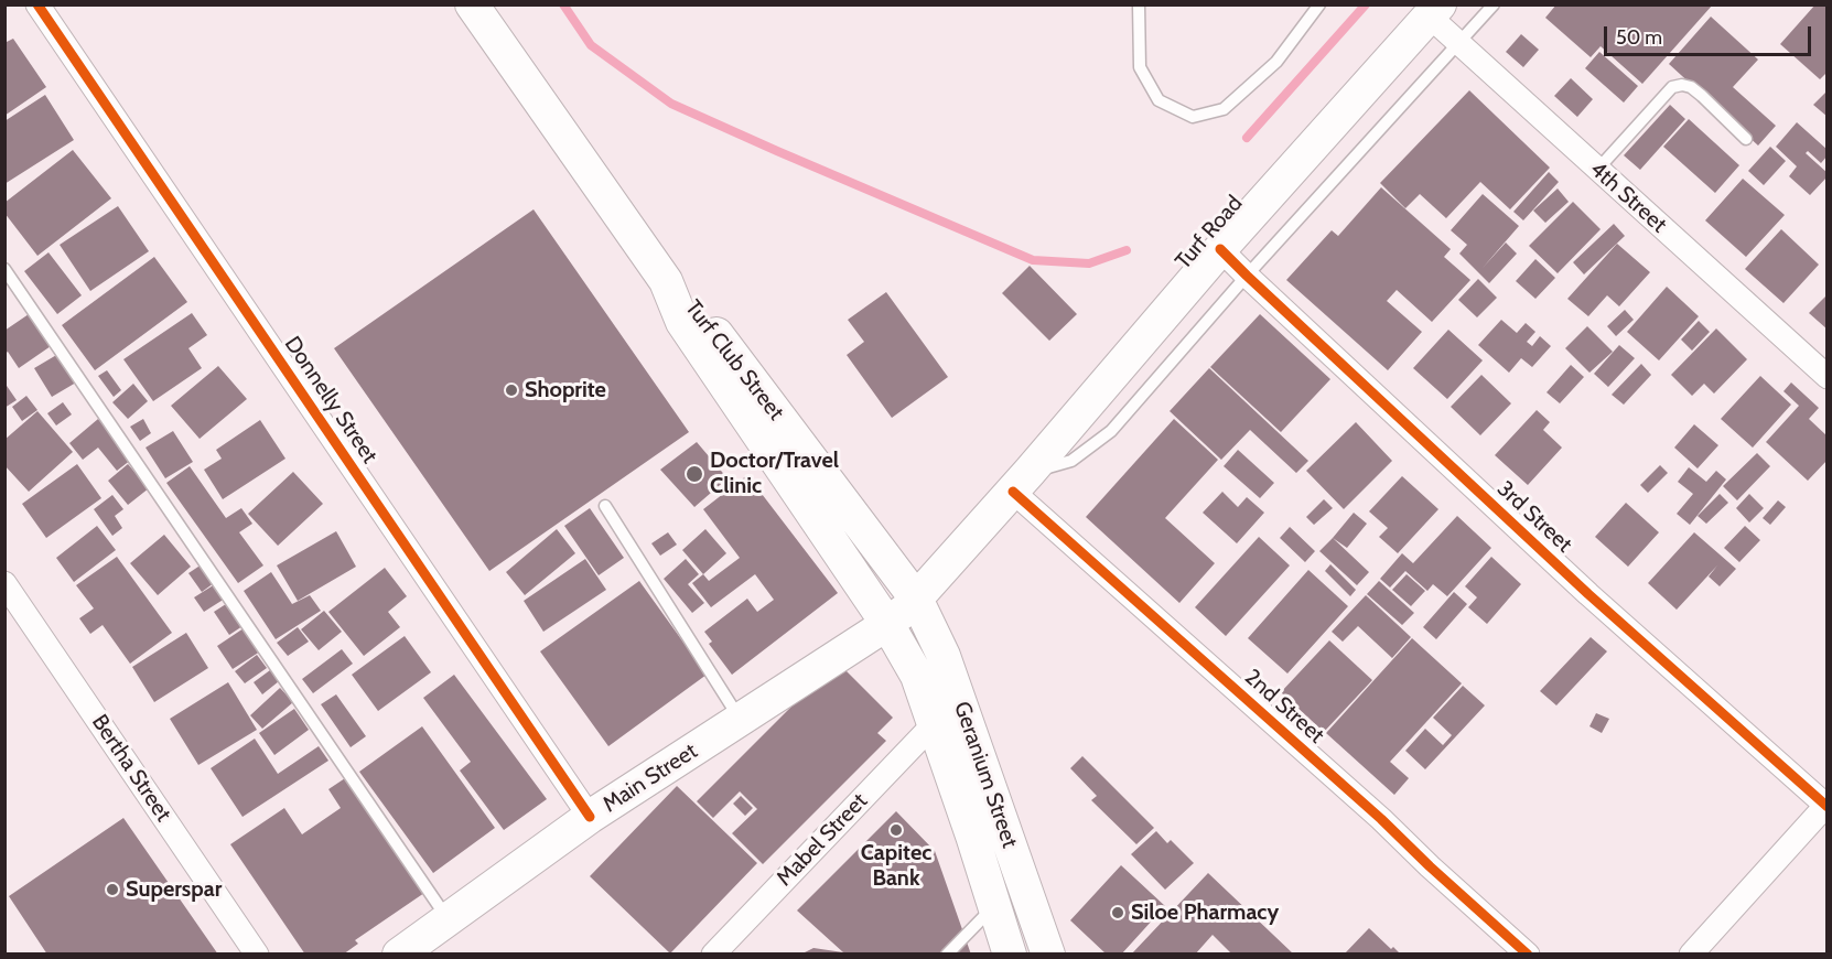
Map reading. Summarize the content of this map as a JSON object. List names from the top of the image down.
{
  "streets": {
    "main road": [
      "Turf Road",
      "Turf Club Street",
      "Geranium Street",
      "Main Street"
    ],
    "street": [
      "4th Street",
      "Donnelly Street",
      "3rd Street",
      "2nd Street",
      "Bertha Street",
      "Mabel Street"
    ]
  },
  "crossings": [
    ["4th Street", "Turf Road"],
    ["Turf Road", "Turf Club Street"],
    ["Turf Road", "3rd Street"],
    ["Turf Road", "2nd Street"],
    ["Turf Road", "Geranium Street"],
    ["Turf Road", "Main Street"],
    ["Turf Club Street", "Geranium Street"],
    ["Turf Club Street", "Main Street"],
    ["Donnelly Street", "Main Street"],
    ["Geranium Street", "Main Street"],
    ["Geranium Street", "Mabel Street"]
  ],
  "places": [
    "Shoprite",
    "Doctor/Travel Clinic",
    "Capitec Bank",
    "Superspar",
    "Siloe Pharmacy"
  ],
  "scale_bar": "50 m"
}
